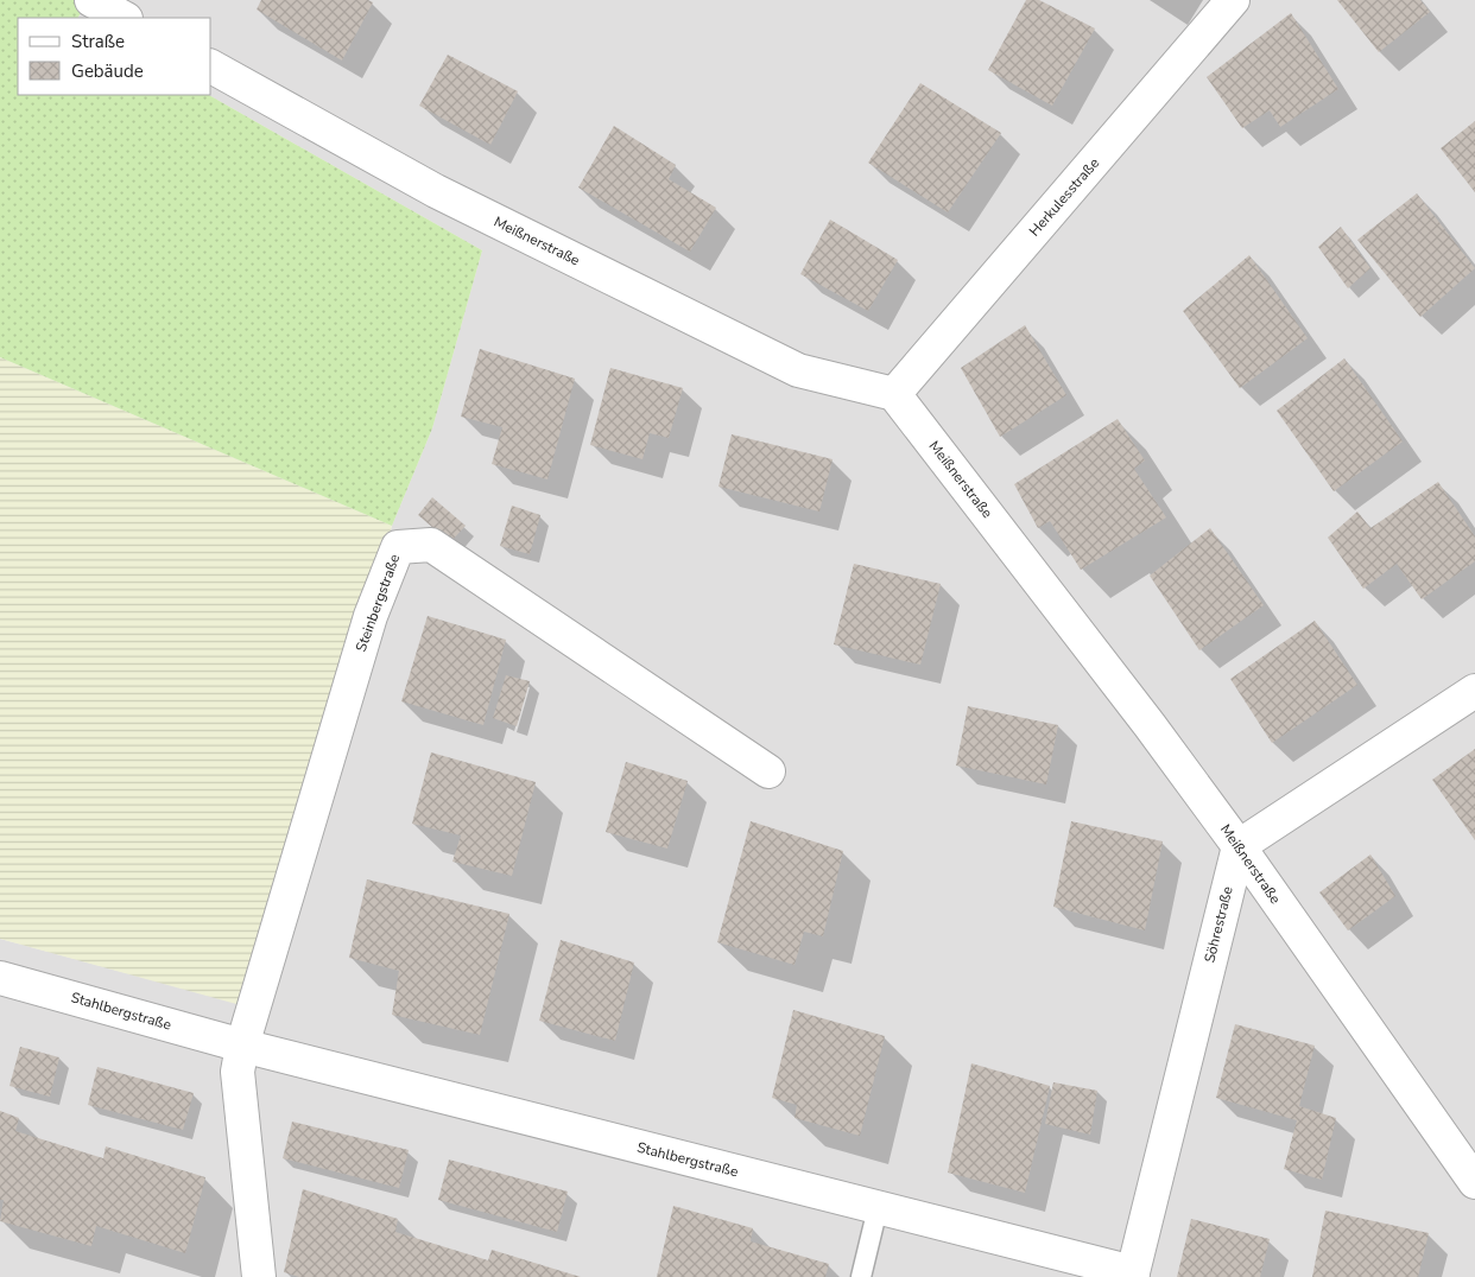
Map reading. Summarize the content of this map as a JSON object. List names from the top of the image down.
{
  "streets": {
    "street": [
      "Herkulesstraße",
      "Meißnerstraße",
      "Steinbergstraße",
      "Söhrestraße",
      "Stahlbergstraße"
    ]
  },
  "crossings": [
    ["Herkulesstraße", "Meißnerstraße"],
    ["Meißnerstraße", "Söhrestraße"],
    ["Steinbergstraße", "Stahlbergstraße"],
    ["Söhrestraße", "Stahlbergstraße"]
  ],
  "legend": ["Straße", "Gebäude"]
}
